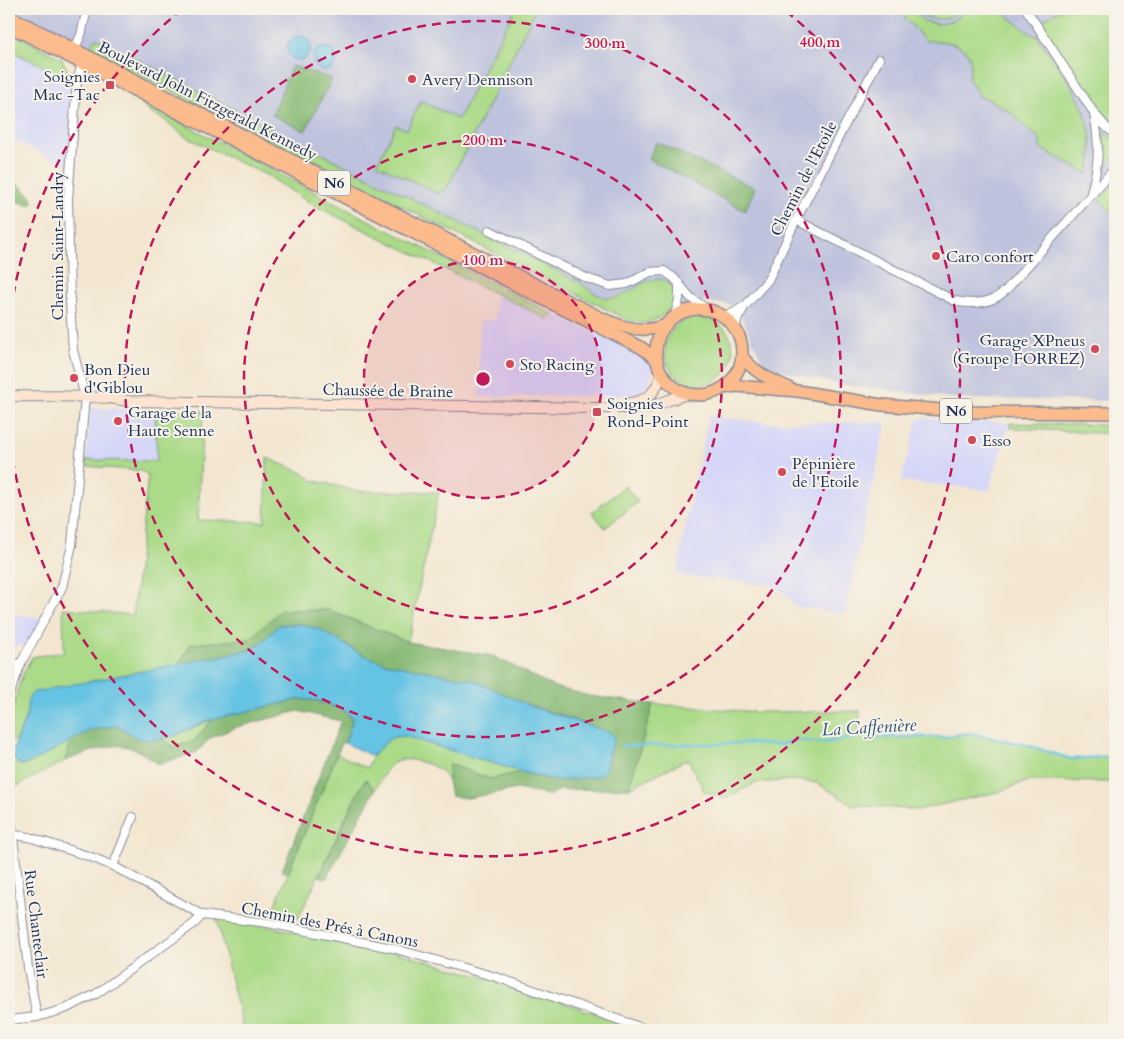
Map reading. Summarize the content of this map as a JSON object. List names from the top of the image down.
{
  "streets": {
    "main road": ["Boulevard John Fitzgerald Kennedy", "N6"],
    "street": [
      "Chemin de l'Etoile",
      "Chemin Saint-Landry",
      "Chaussée de Braine",
      "Rue Chanteclair",
      "Chemin des Prés à Canons"
    ]
  },
  "crossings": [
    ["Boulevard John Fitzgerald Kennedy", "Chemin de l'Etoile"],
    ["Boulevard John Fitzgerald Kennedy", "N6"],
    ["Boulevard John Fitzgerald Kennedy", "Chemin Saint-Landry"],
    ["Boulevard John Fitzgerald Kennedy", "Chaussée de Braine"],
    ["Chemin de l'Etoile", "N6"],
    ["Chemin de l'Etoile", "Chaussée de Braine"],
    ["N6", "Chaussée de Braine"],
    ["Chemin Saint-Landry", "Chaussée de Braine"],
    ["Rue Chanteclair", "Chemin des Prés à Canons"]
  ],
  "water": ["La Caffenière"],
  "places": {
    "other": [
      "Avery Dennison",
      "Caro confort",
      "Garage XPneus (Groupe FORREZ)",
      "Sto Racing",
      "Bon Dieu d'Giblou",
      "Garage de la Haute Senne",
      "Esso",
      "Pépinière de l'Etoile"
    ],
    "transit": ["Soignies Mac -Tac", "Soignies Rond-Point"]
  },
  "rings": [
    "400 m",
    "300 m",
    "200 m",
    "100 m"
  ]
}
